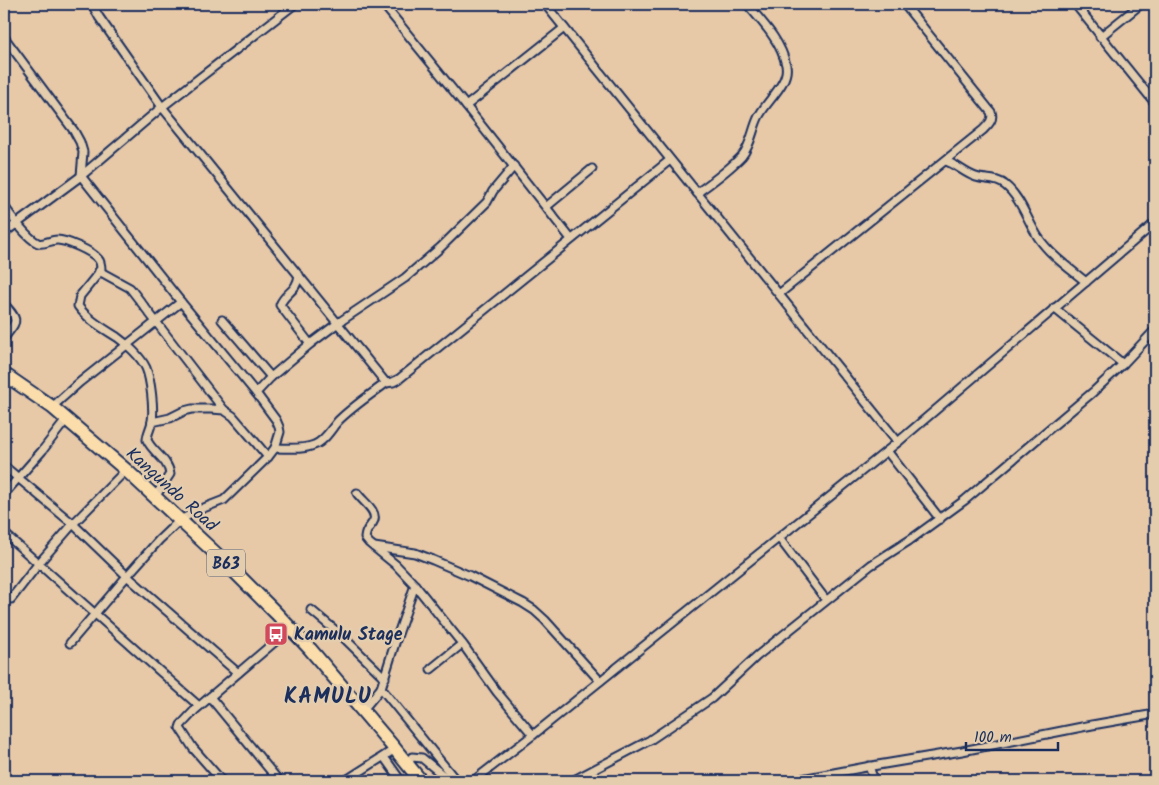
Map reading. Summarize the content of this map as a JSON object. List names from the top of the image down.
{
  "streets": {
    "highway": ["Kangundo Road", "B63"]
  },
  "districts": ["KAMULU"],
  "places": {
    "bus stop": ["Kamulu Stage"]
  },
  "scale_bar": "100 m"
}
